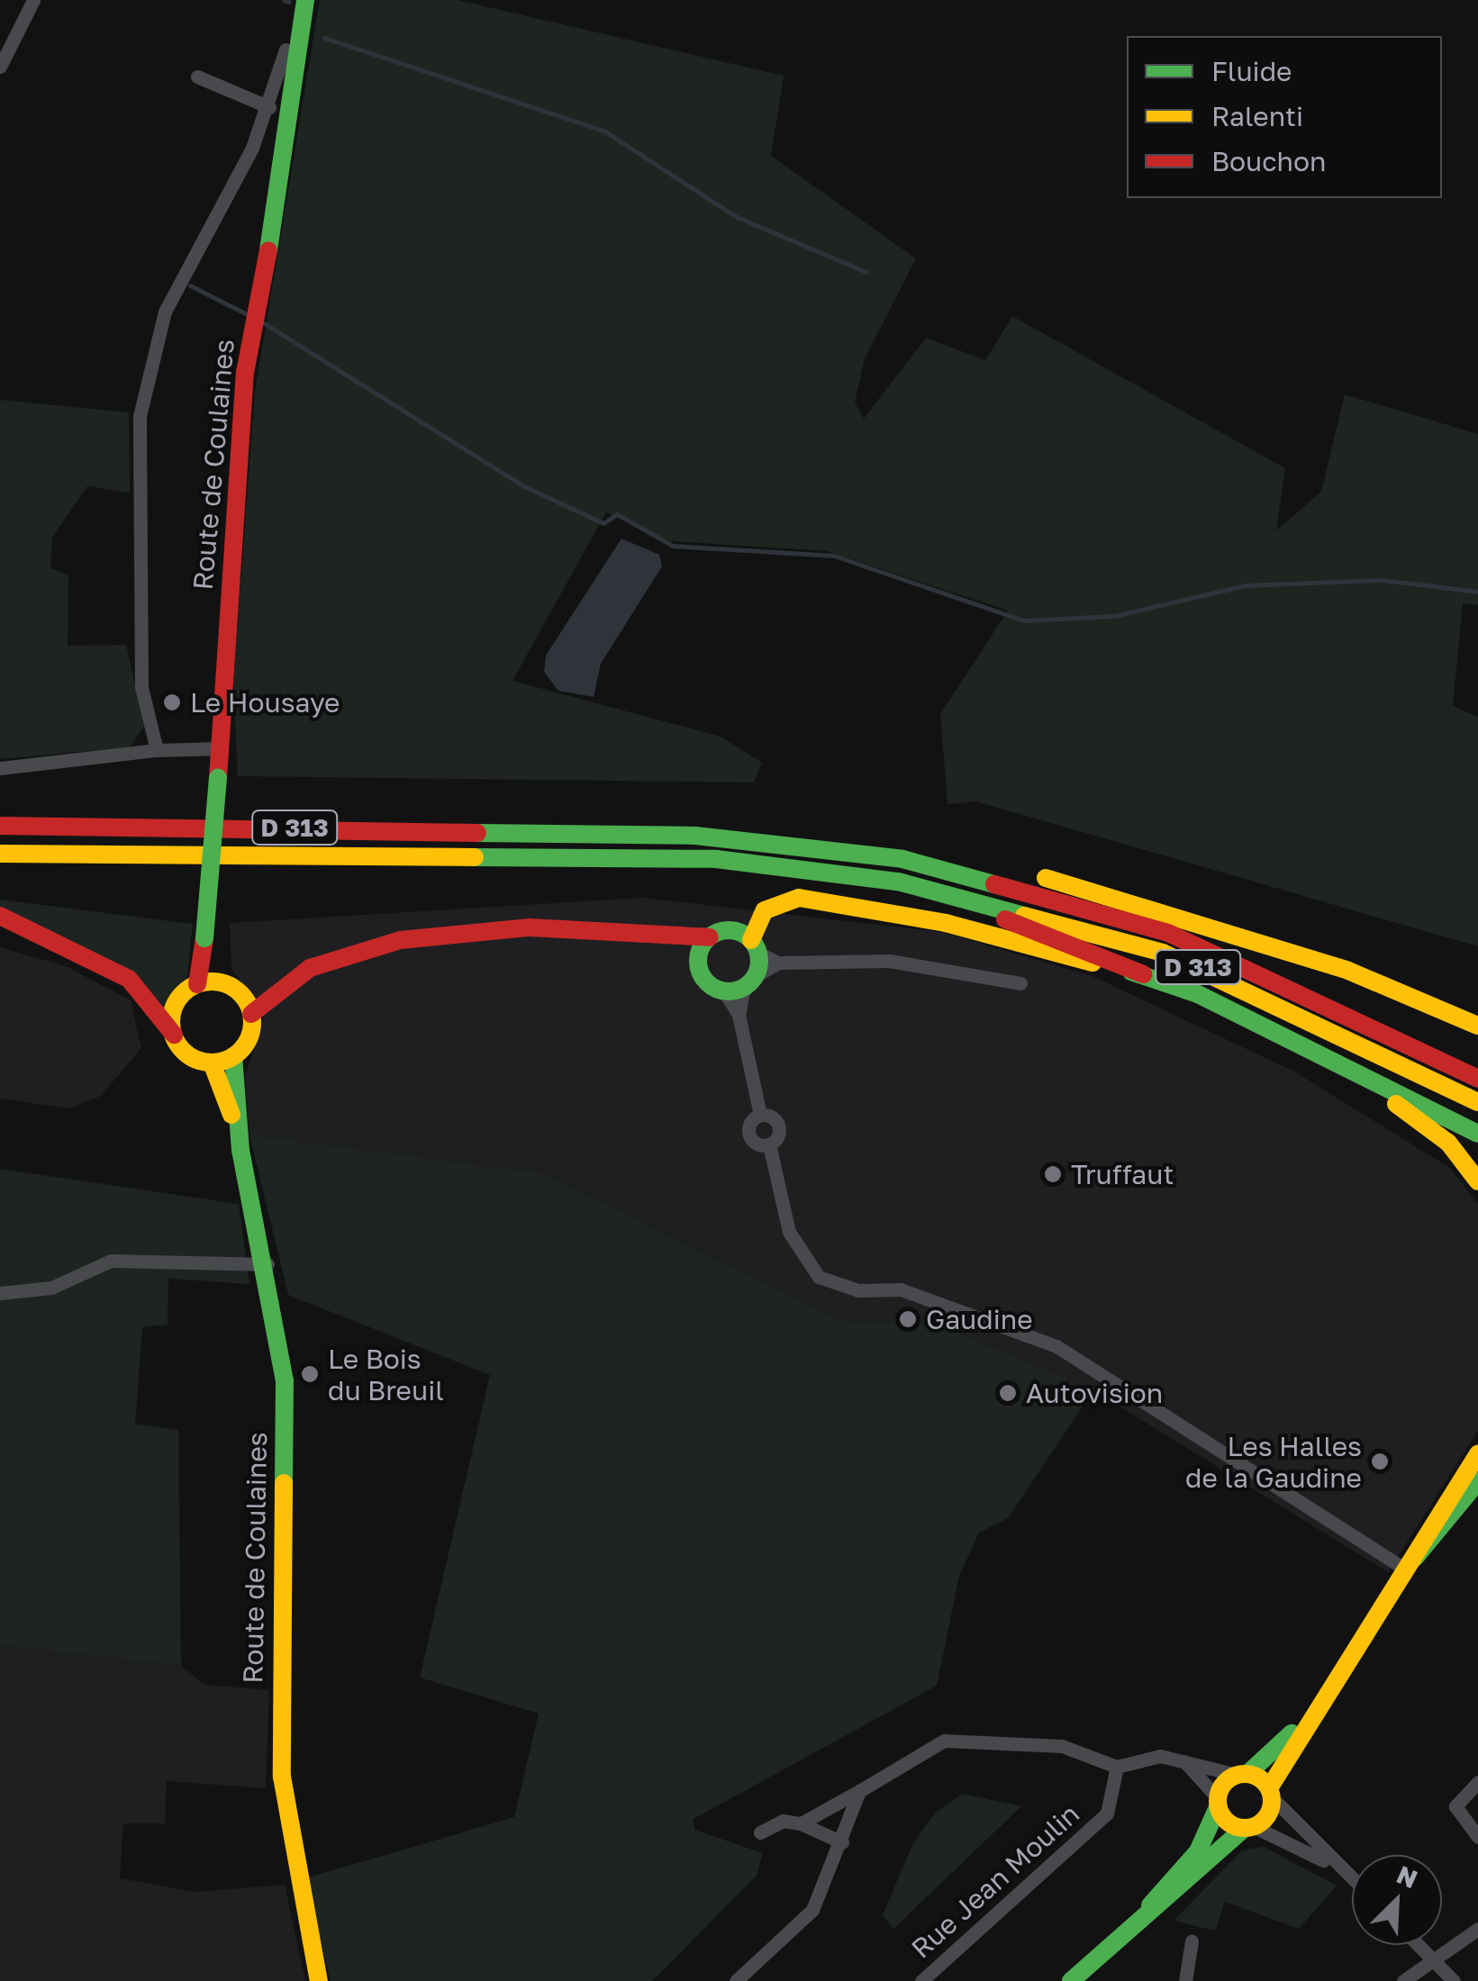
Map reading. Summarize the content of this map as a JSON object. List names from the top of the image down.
{
  "streets": {
    "main road": ["Route de Coulaines", "D 313"],
    "street": ["Rue Jean Moulin"]
  },
  "places": [
    "Le Housaye",
    "Truffaut",
    "Gaudine",
    "Le Bois du Breuil",
    "Autovision",
    "Les Halles de la Gaudine"
  ],
  "legend": ["Fluide", "Ralenti", "Bouchon"],
  "north": "top right"
}
